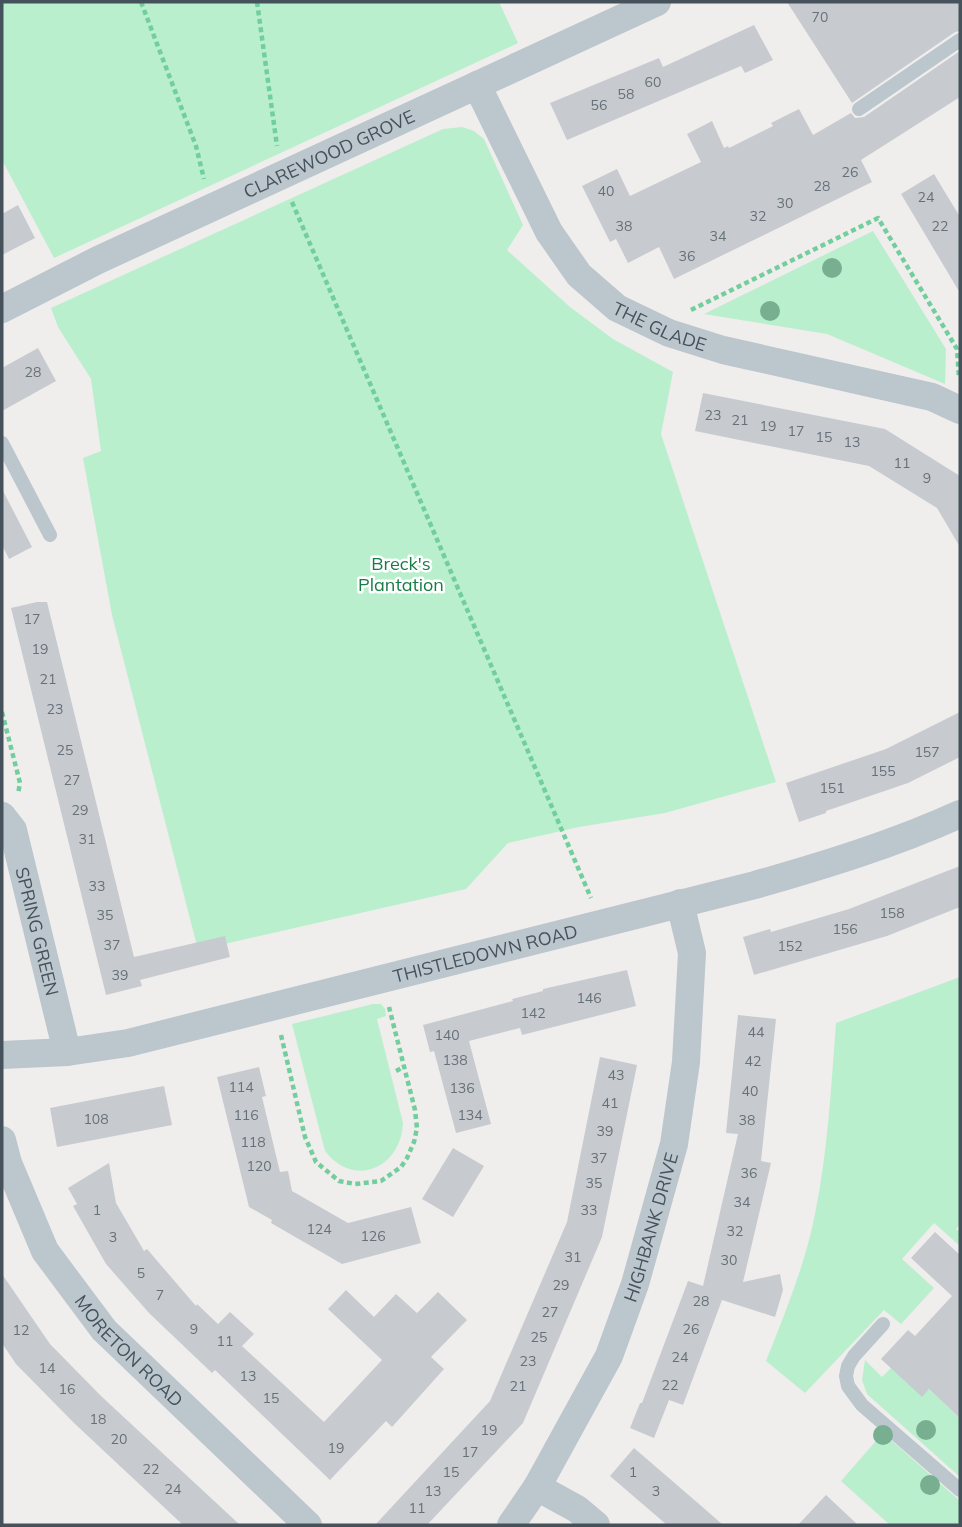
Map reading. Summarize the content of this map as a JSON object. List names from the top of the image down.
{
  "streets": {
    "street": [
      "CLAREWOOD GROVE",
      "THE GLADE",
      "SPRING GREEN",
      "THISTLEDOWN ROAD",
      "HIGHBANK DRIVE",
      "MORETON ROAD"
    ]
  },
  "crossings": [
    ["CLAREWOOD GROVE", "THE GLADE"],
    ["SPRING GREEN", "THISTLEDOWN ROAD"],
    ["THISTLEDOWN ROAD", "HIGHBANK DRIVE"]
  ],
  "parks": ["Breck's Plantation"],
  "house_numbers": [
    "70",
    "60",
    "58",
    "56",
    "26",
    "28",
    "40",
    "24",
    "30",
    "32",
    "38",
    "22",
    "34",
    "36",
    "28",
    "23",
    "21",
    "19",
    "17",
    "15",
    "13",
    "11",
    "9",
    "17",
    "19",
    "21",
    "23",
    "25",
    "157",
    "155",
    "27",
    "151",
    "29",
    "31",
    "33",
    "158",
    "35",
    "156",
    "37",
    "152",
    "39",
    "146",
    "142",
    "44",
    "140",
    "138",
    "42",
    "43",
    "114",
    "136",
    "40",
    "41",
    "116",
    "134",
    "108",
    "38",
    "39",
    "118",
    "37",
    "120",
    "36",
    "35",
    "34",
    "1",
    "33",
    "124",
    "32",
    "126",
    "3",
    "31",
    "30",
    "5",
    "29",
    "7",
    "28",
    "27",
    "9",
    "26",
    "12",
    "25",
    "11",
    "24",
    "23",
    "14",
    "13",
    "22",
    "21",
    "16",
    "15",
    "18",
    "19",
    "20",
    "19",
    "17",
    "22",
    "15",
    "1",
    "24",
    "13",
    "3",
    "11"
  ]
}
